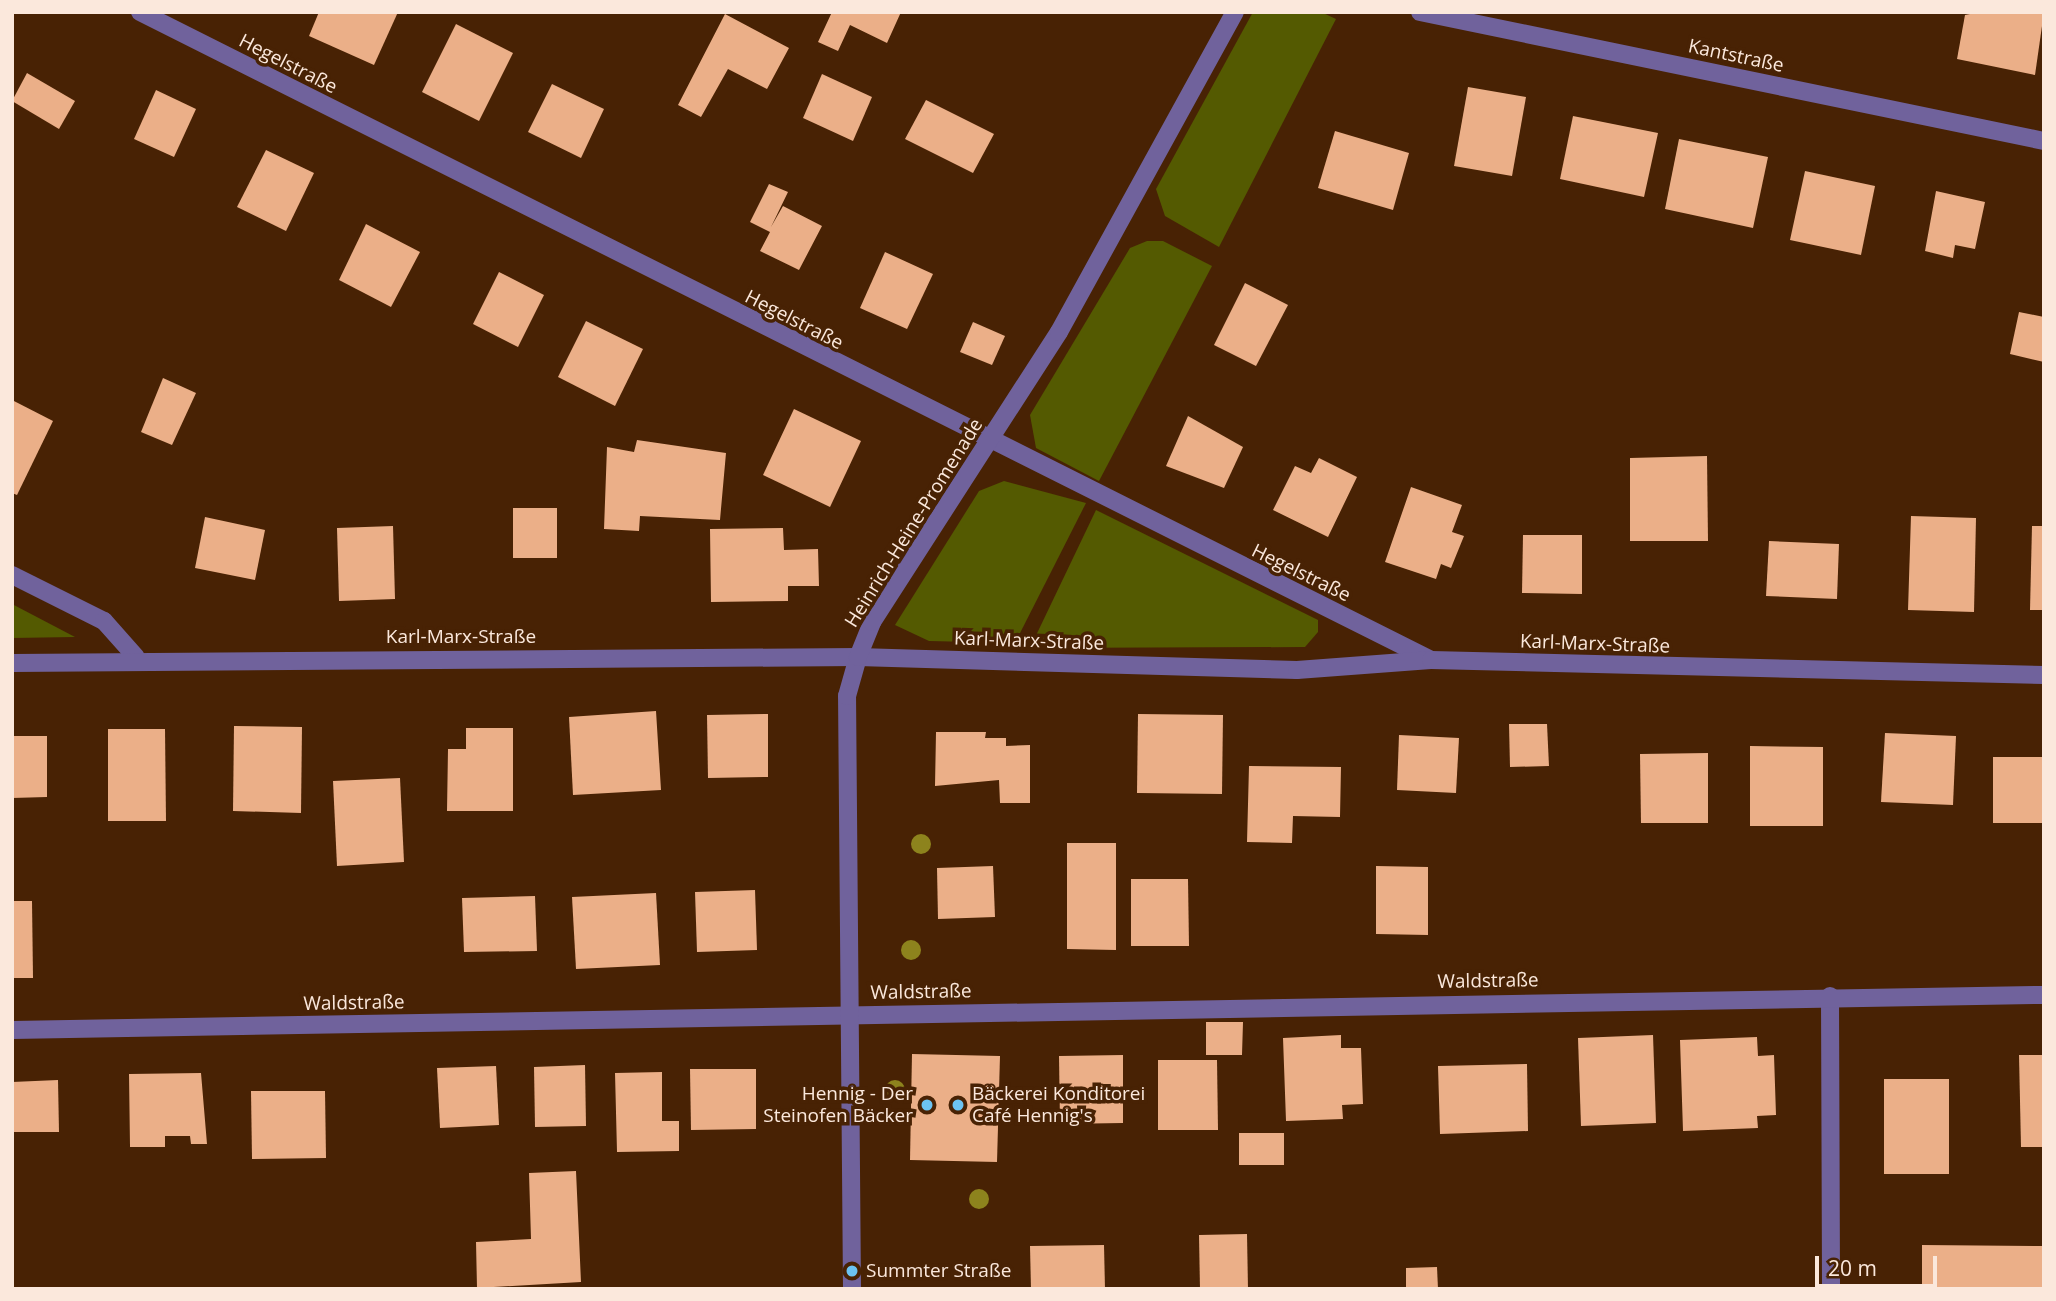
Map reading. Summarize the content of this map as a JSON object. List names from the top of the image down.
{
  "streets": {
    "street": [
      "Kantstraße",
      "Hegelstraße",
      "Heinrich-Heine-Promenade",
      "Karl-Marx-Straße",
      "Waldstraße"
    ]
  },
  "crossings": [
    ["Hegelstraße", "Heinrich-Heine-Promenade"],
    ["Hegelstraße", "Karl-Marx-Straße"],
    ["Heinrich-Heine-Promenade", "Karl-Marx-Straße"],
    ["Heinrich-Heine-Promenade", "Waldstraße"]
  ],
  "places": ["Hennig - Der Steinofen Bäcker", "Bäckerei Konditorei Café Hennig's", "Summter Straße"],
  "scale_bar": "20 m"
}
